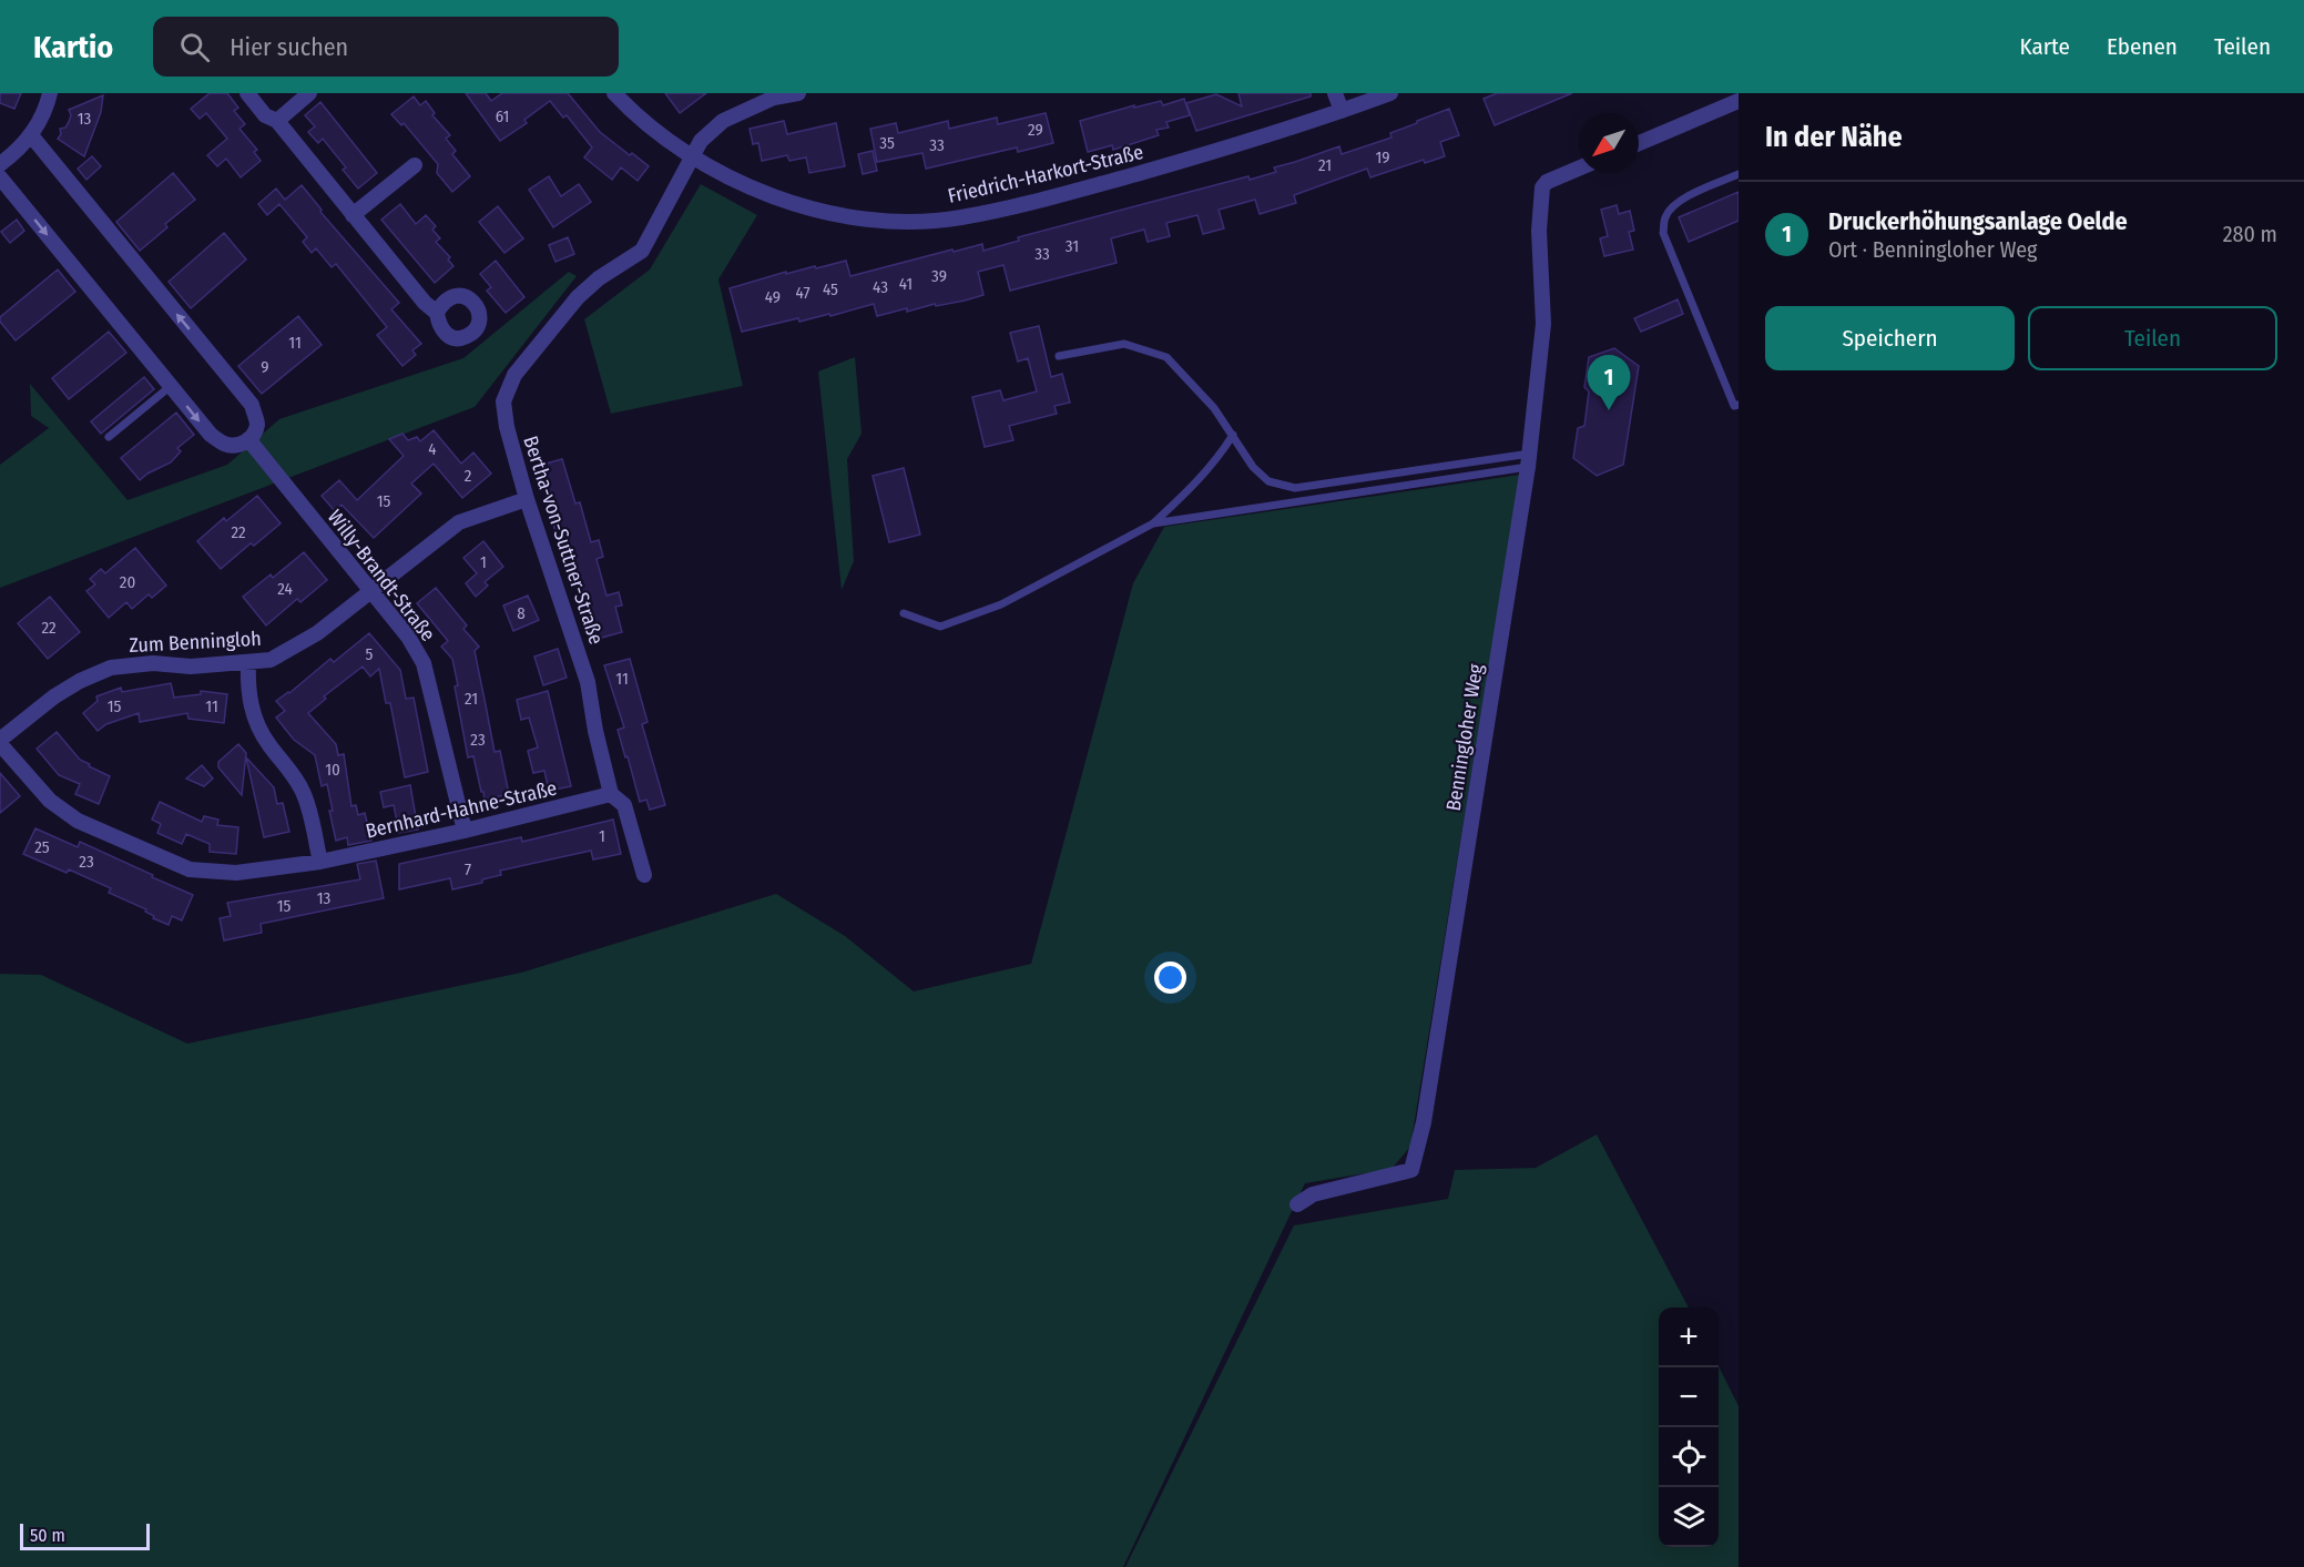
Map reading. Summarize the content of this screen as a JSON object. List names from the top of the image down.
{
  "streets": {
    "street": [
      "Friedrich-Harkort-Straße",
      "Bertha-von-Suttner-Straße",
      "Willy-Brandt-Straße",
      "Zum Benningloh",
      "Benningloher Weg",
      "Bernhard-Hahne-Straße"
    ]
  },
  "crossings": [
    ["Friedrich-Harkort-Straße", "Bertha-von-Suttner-Straße"],
    ["Bertha-von-Suttner-Straße", "Zum Benningloh"],
    ["Bertha-von-Suttner-Straße", "Bernhard-Hahne-Straße"],
    ["Willy-Brandt-Straße", "Zum Benningloh"],
    ["Willy-Brandt-Straße", "Bernhard-Hahne-Straße"],
    ["Zum Benningloh", "Bernhard-Hahne-Straße"]
  ],
  "house_numbers": [
    "61",
    "13",
    "29",
    "35",
    "33",
    "19",
    "21",
    "31",
    "33",
    "39",
    "41",
    "43",
    "45",
    "47",
    "49",
    "11",
    "9",
    "4",
    "2",
    "15",
    "22",
    "1",
    "20",
    "24",
    "8",
    "22",
    "5",
    "11",
    "21",
    "15",
    "11",
    "23",
    "10",
    "1",
    "25",
    "23",
    "7",
    "13",
    "15"
  ],
  "scale_bar": "50 m",
  "north": "bottom left",
  "page": {
    "header": "Kartio",
    "search": "Hier suchen",
    "nav": ["Karte", "Ebenen", "Teilen"],
    "heading": "In der Nähe",
    "list": [
      {
        "mark": "1",
        "name": "Druckerhöhungsanlage Oelde",
        "note": "Ort · Benningloher Weg",
        "value": "280 m"
      }
    ],
    "buttons": ["Speichern", "Teilen"],
    "pins": "1",
    "map_buttons": ["+", "−"],
    "scale": "50 m"
  }
}
